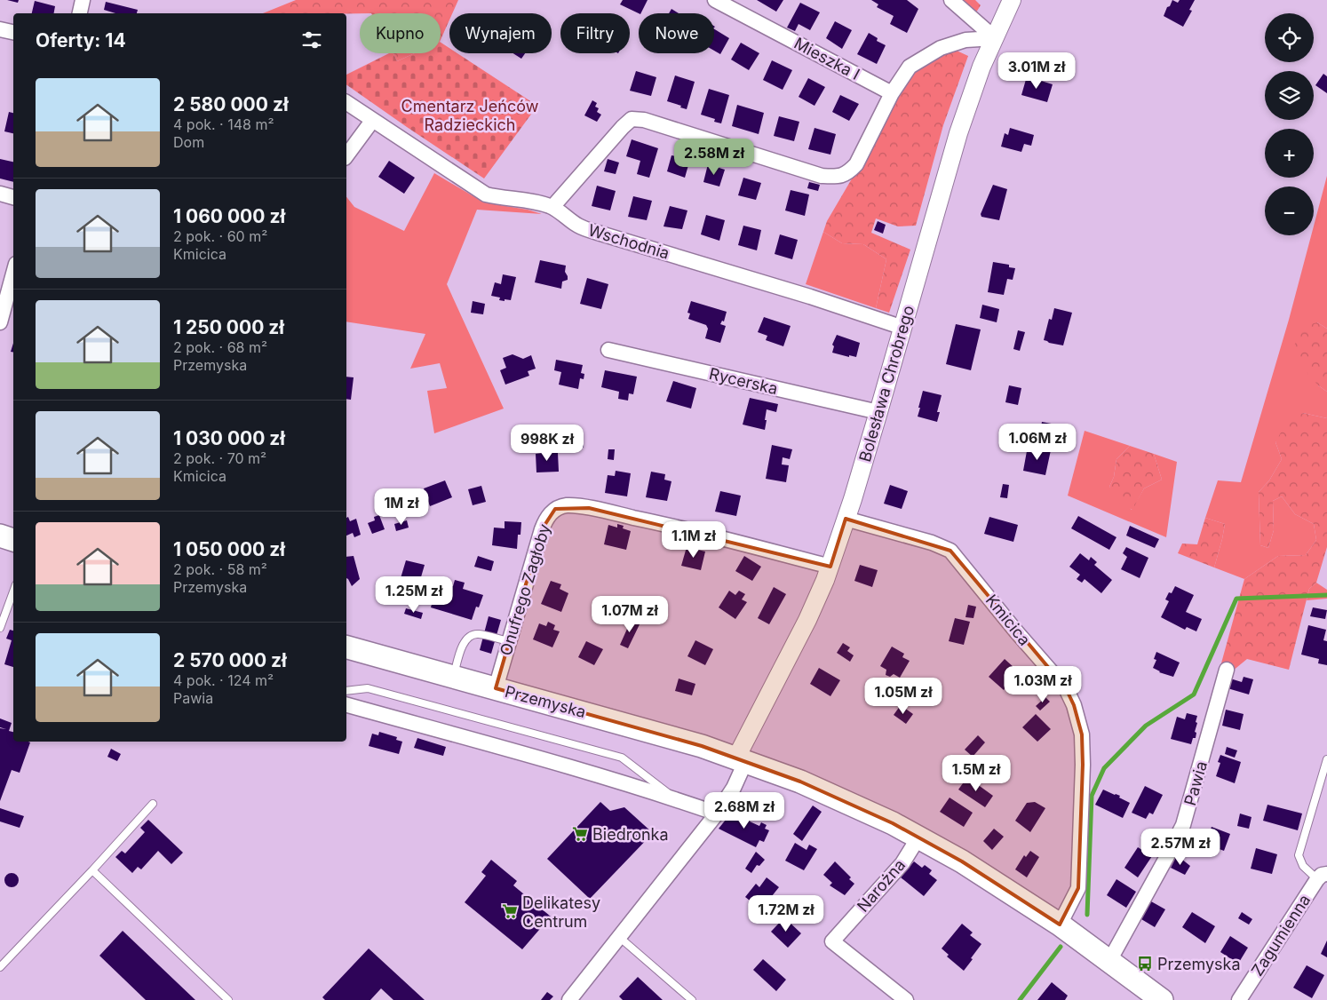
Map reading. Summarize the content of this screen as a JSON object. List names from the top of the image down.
{
  "streets": {
    "main road": ["Przemyska"],
    "street": [
      "Mieszka I",
      "Wschodnia",
      "Rycerska",
      "Bolesława Chrobrego",
      "Onufrego Zagłoby",
      "Kmicica",
      "Pawia",
      "Narożna",
      "Zagumienna"
    ]
  },
  "crossings": [
    ["Wschodnia", "Bolesława Chrobrego"],
    ["Rycerska", "Bolesława Chrobrego"],
    ["Bolesława Chrobrego", "Onufrego Zagłoby"],
    ["Bolesława Chrobrego", "Kmicica"],
    ["Bolesława Chrobrego", "Przemyska"],
    ["Onufrego Zagłoby", "Przemyska"],
    ["Kmicica", "Przemyska"],
    ["Przemyska", "Pawia"],
    ["Przemyska", "Narożna"]
  ],
  "parks": ["Cmentarz Jeńców Radzieckich"],
  "places": {
    "supermarket": ["Biedronka", "Delikatesy Centrum"],
    "bus stop": ["Przemyska"]
  },
  "page": {
    "map_buttons": ["+", "−"],
    "chip": [
      "Kupno",
      "Wynajem",
      "Filtry",
      "Nowe"
    ],
    "heading": "Oferty: 14",
    "price": [
      "3.01M zł",
      "2.58M zł",
      "1.06M zł",
      "998K zł",
      "1M zł",
      "1.1M zł",
      "1.25M zł",
      "1.07M zł",
      "1.03M zł",
      "1.05M zł",
      "1.5M zł",
      "2.68M zł",
      "2.57M zł",
      "1.72M zł"
    ],
    "list": [
      {
        "name": "2 580 000 zł",
        "note": "4 pok. · 148 m² · Dom"
      },
      {
        "name": "1 060 000 zł",
        "note": "2 pok. · 60 m² · Kmicica"
      },
      {
        "name": "1 250 000 zł",
        "note": "2 pok. · 68 m² · Przemyska"
      },
      {
        "name": "1 030 000 zł",
        "note": "2 pok. · 70 m² · Kmicica"
      },
      {
        "name": "1 050 000 zł",
        "note": "2 pok. · 58 m² · Przemyska"
      },
      {
        "name": "2 570 000 zł",
        "note": "4 pok. · 124 m² · Pawia"
      }
    ]
  }
}
